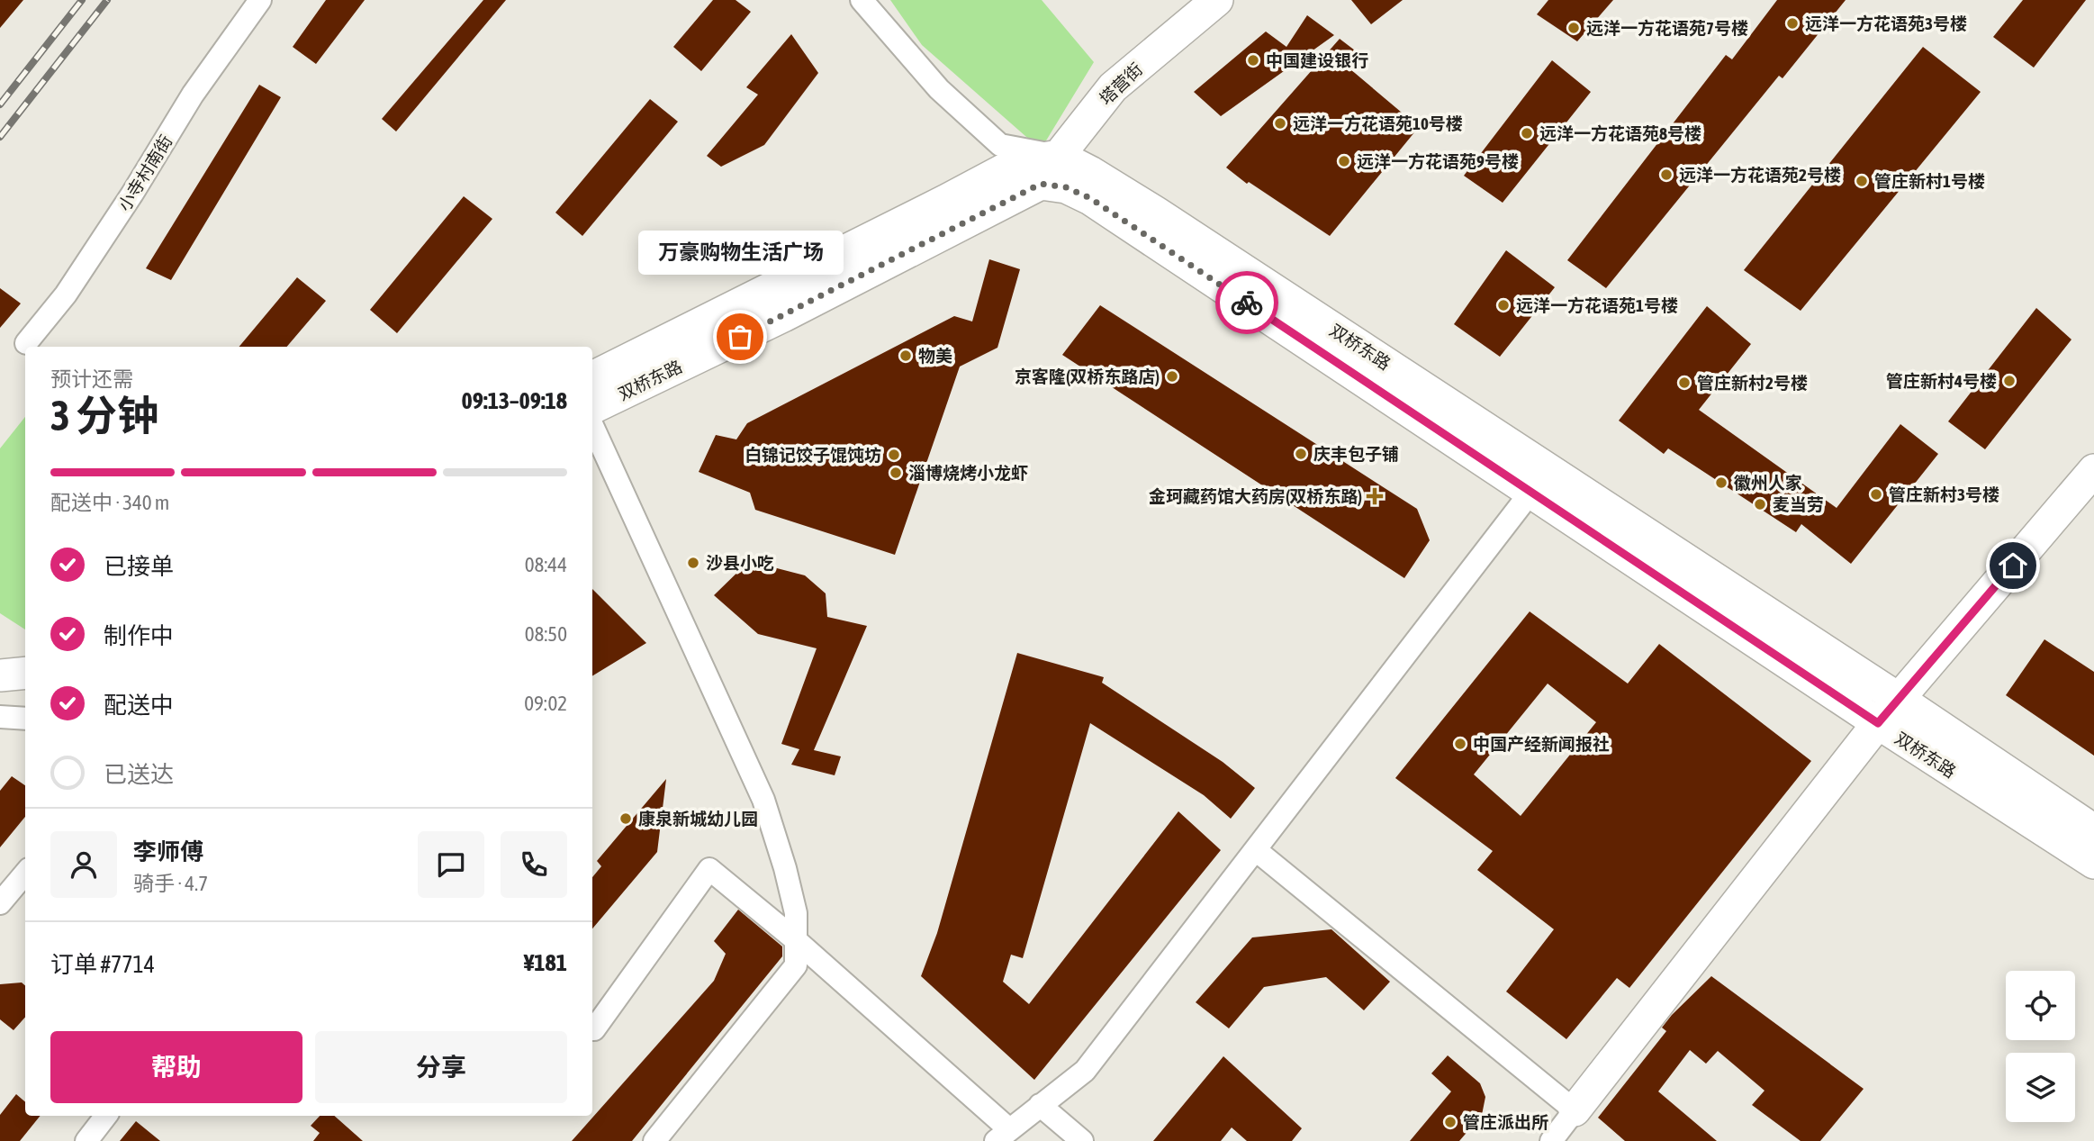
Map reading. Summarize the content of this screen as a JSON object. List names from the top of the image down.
{
  "streets": {
    "street": ["塔营街", "小寺村南街", "双桥东路"]
  },
  "crossings": [
    ["塔营街", "双桥东路"]
  ],
  "places": {
    "other": [
      "远洋一方花语苑3号楼",
      "远洋一方花语苑7号楼",
      "中国建设银行",
      "远洋一方花语苑10号楼",
      "远洋一方花语苑8号楼",
      "远洋一方花语苑9号楼",
      "远洋一方花语苑2号楼",
      "管庄新村1号楼",
      "远洋一方花语苑1号楼",
      "万豪购物生活广场",
      "物美",
      "京客隆(双桥东路店)",
      "管庄新村4号楼",
      "管庄新村2号楼",
      "庆丰包子铺",
      "白锦记饺子馄饨坊",
      "淄博烧烤小龙虾",
      "徽州人家",
      "管庄新村3号楼",
      "麦当劳",
      "沙县小吃",
      "中国产经新闻报社",
      "康泉新城幼儿园",
      "管庄派出所"
    ],
    "health": ["金珂藏药馆大药房(双桥东路)"]
  },
  "page": {
    "bubble": "万豪购物生活广场",
    "heading": ["3 分钟", "预计还需", "09:13–09:18"],
    "panel": [
      "李师傅",
      "骑手 · 4.7",
      "订单 #7714",
      "¥181"
    ],
    "bar": "配送中 · 340 m",
    "list": [
      ["已接单", "08:44"],
      ["制作中", "08:50"],
      ["配送中", "09:02"],
      "已送达"
    ],
    "buttons": ["帮助", "分享"]
  }
}
